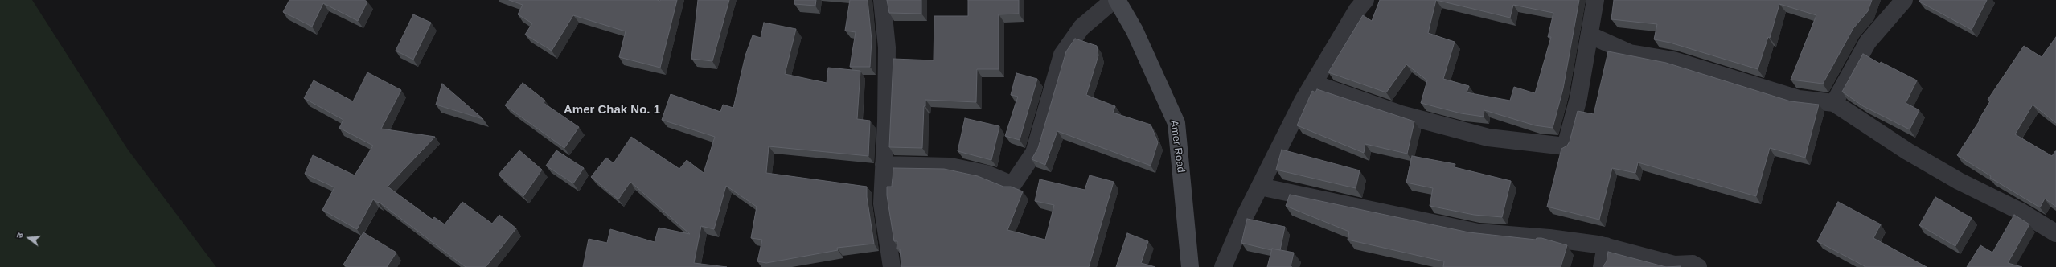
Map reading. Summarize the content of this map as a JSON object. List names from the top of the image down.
{
  "streets": {
    "main road": ["Amer Road"]
  },
  "districts": ["Amer Chak No. 1"],
  "north": "left"
}
